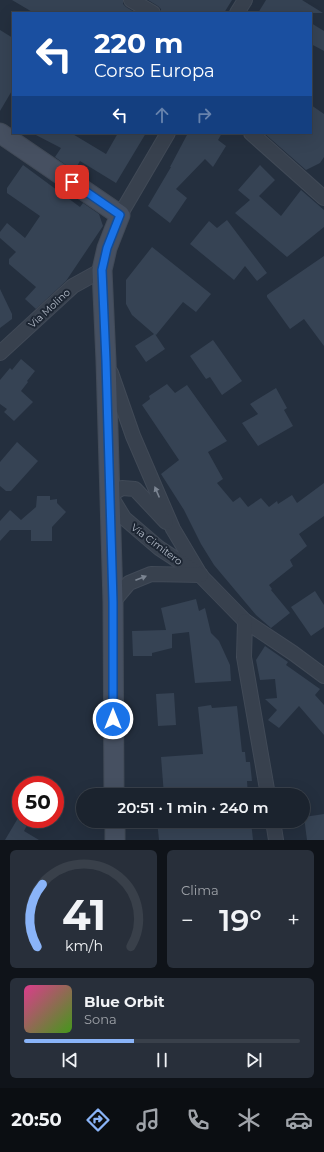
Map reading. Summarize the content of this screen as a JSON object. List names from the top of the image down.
{
  "streets": {
    "street": ["Via Molino", "Via Cimitero"]
  },
  "page": {
    "turn": ["220 m", "Corso Europa"],
    "limit": "50",
    "trip": "20:51 · 1 min · 240 m",
    "tile": "Clima",
    "heat": ["−", "19°", "+"],
    "song": ["Blue Orbit", "Sona"],
    "tabs": "20:50",
    "gauge": ["41", "km/h"]
  }
}
